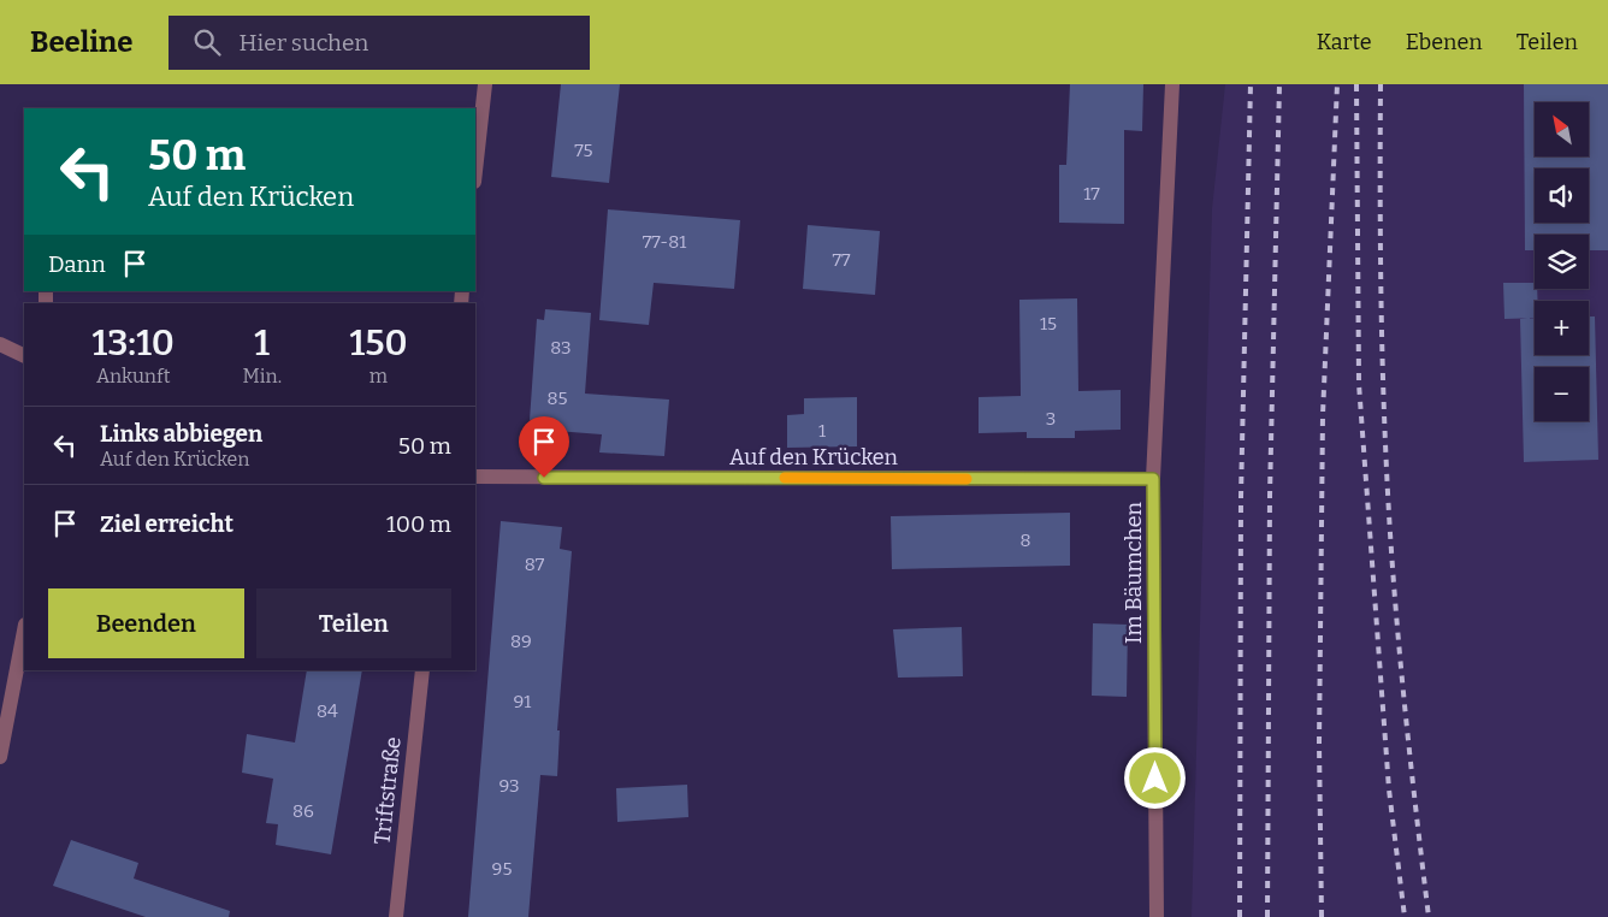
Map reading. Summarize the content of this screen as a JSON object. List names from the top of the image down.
{
  "streets": {
    "street": ["Auf den Krücken", "Im Bäumchen", "Triftstraße"]
  },
  "crossings": [
    ["Auf den Krücken", "Im Bäumchen"]
  ],
  "house_numbers": [
    "75",
    "17",
    "77-81",
    "77",
    "15",
    "83",
    "85",
    "3",
    "1",
    "8",
    "87",
    "89",
    "91",
    "84",
    "93",
    "86",
    "95"
  ],
  "north": "top left",
  "page": {
    "header": "Beeline",
    "search": "Hier suchen",
    "nav": ["Karte", "Ebenen", "Teilen"],
    "map_buttons": ["+", "−"],
    "turn": ["50 m", "Auf den Krücken"],
    "then": "Dann",
    "eta": [
      "13:10",
      "Ankunft",
      "1",
      "Min.",
      "150",
      "m"
    ],
    "list": [
      {
        "name": "Links abbiegen",
        "note": "Auf den Krücken",
        "value": "50 m"
      },
      {
        "name": "Ziel erreicht",
        "value": "100 m"
      }
    ],
    "buttons": ["Beenden", "Teilen"]
  }
}
